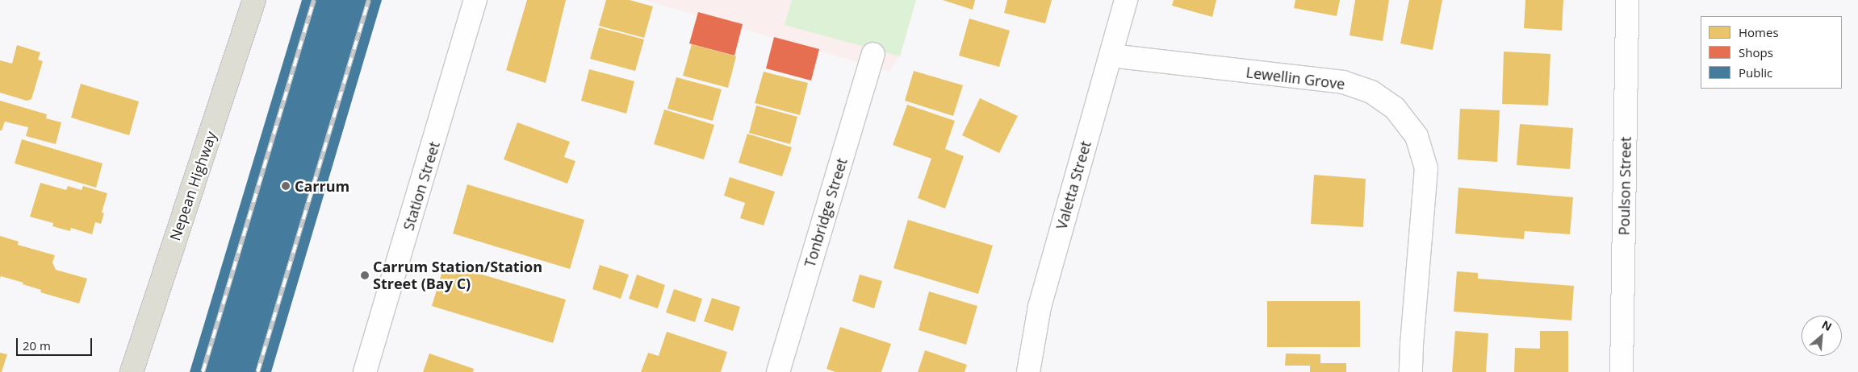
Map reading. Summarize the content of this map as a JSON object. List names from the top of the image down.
{
  "streets": {
    "highway": ["Nepean Highway"],
    "street": [
      "Lewellin Grove",
      "Valetta Street",
      "Station Street",
      "Poulson Street",
      "Tonbridge Street"
    ]
  },
  "crossings": [
    ["Lewellin Grove", "Valetta Street"]
  ],
  "places": ["Carrum", "Carrum Station/Station Street (Bay C)"],
  "legend": ["Homes", "Shops", "Public"],
  "scale_bar": "20 m",
  "north": "top right"
}
